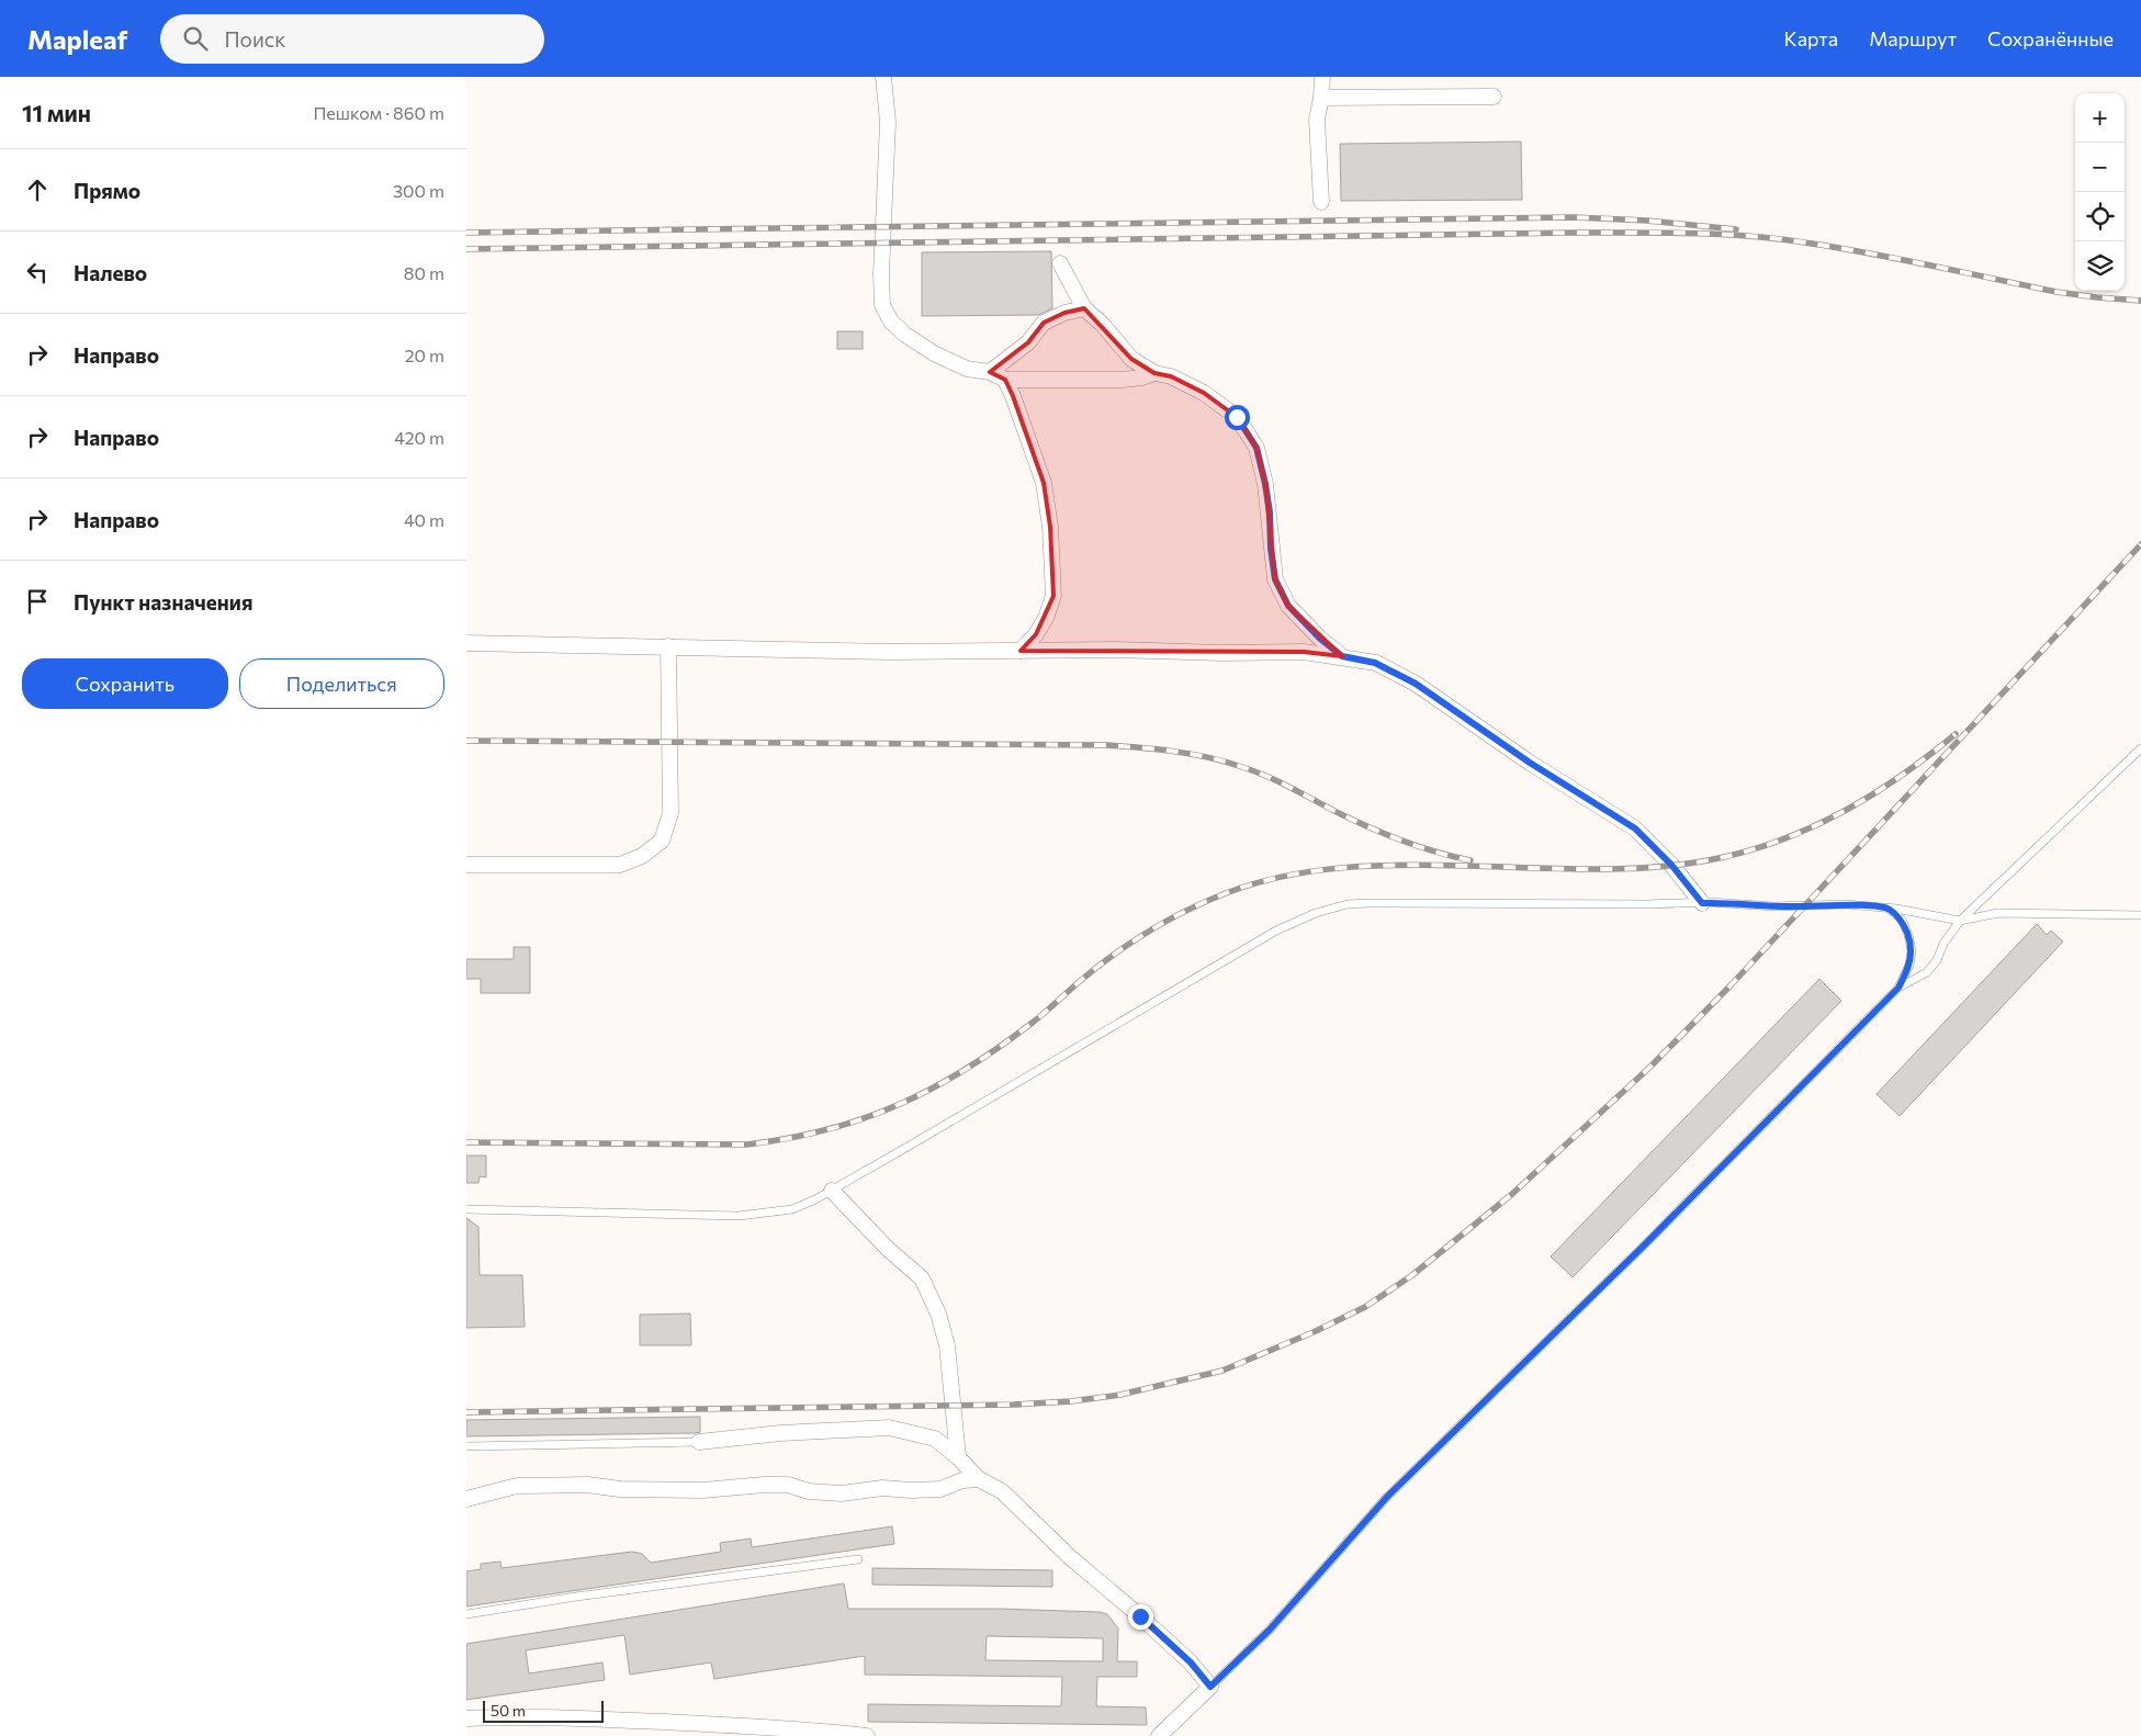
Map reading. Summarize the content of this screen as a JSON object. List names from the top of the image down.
{
  "scale_bar": "50 m",
  "page": {
    "header": "Mapleaf",
    "search": "Поиск",
    "nav": ["Карта", "Маршрут", "Сохранённые"],
    "heading": ["11 мин", "Пешком · 860 m"],
    "map_buttons": ["+", "−"],
    "list": [
      ["Прямо", "300 m"],
      ["Налево", "80 m"],
      ["Направо", "20 m"],
      ["Направо", "420 m"],
      ["Направо", "40 m"],
      "Пункт назначения"
    ],
    "buttons": ["Сохранить", "Поделиться"],
    "scale": "50 m"
  }
}
